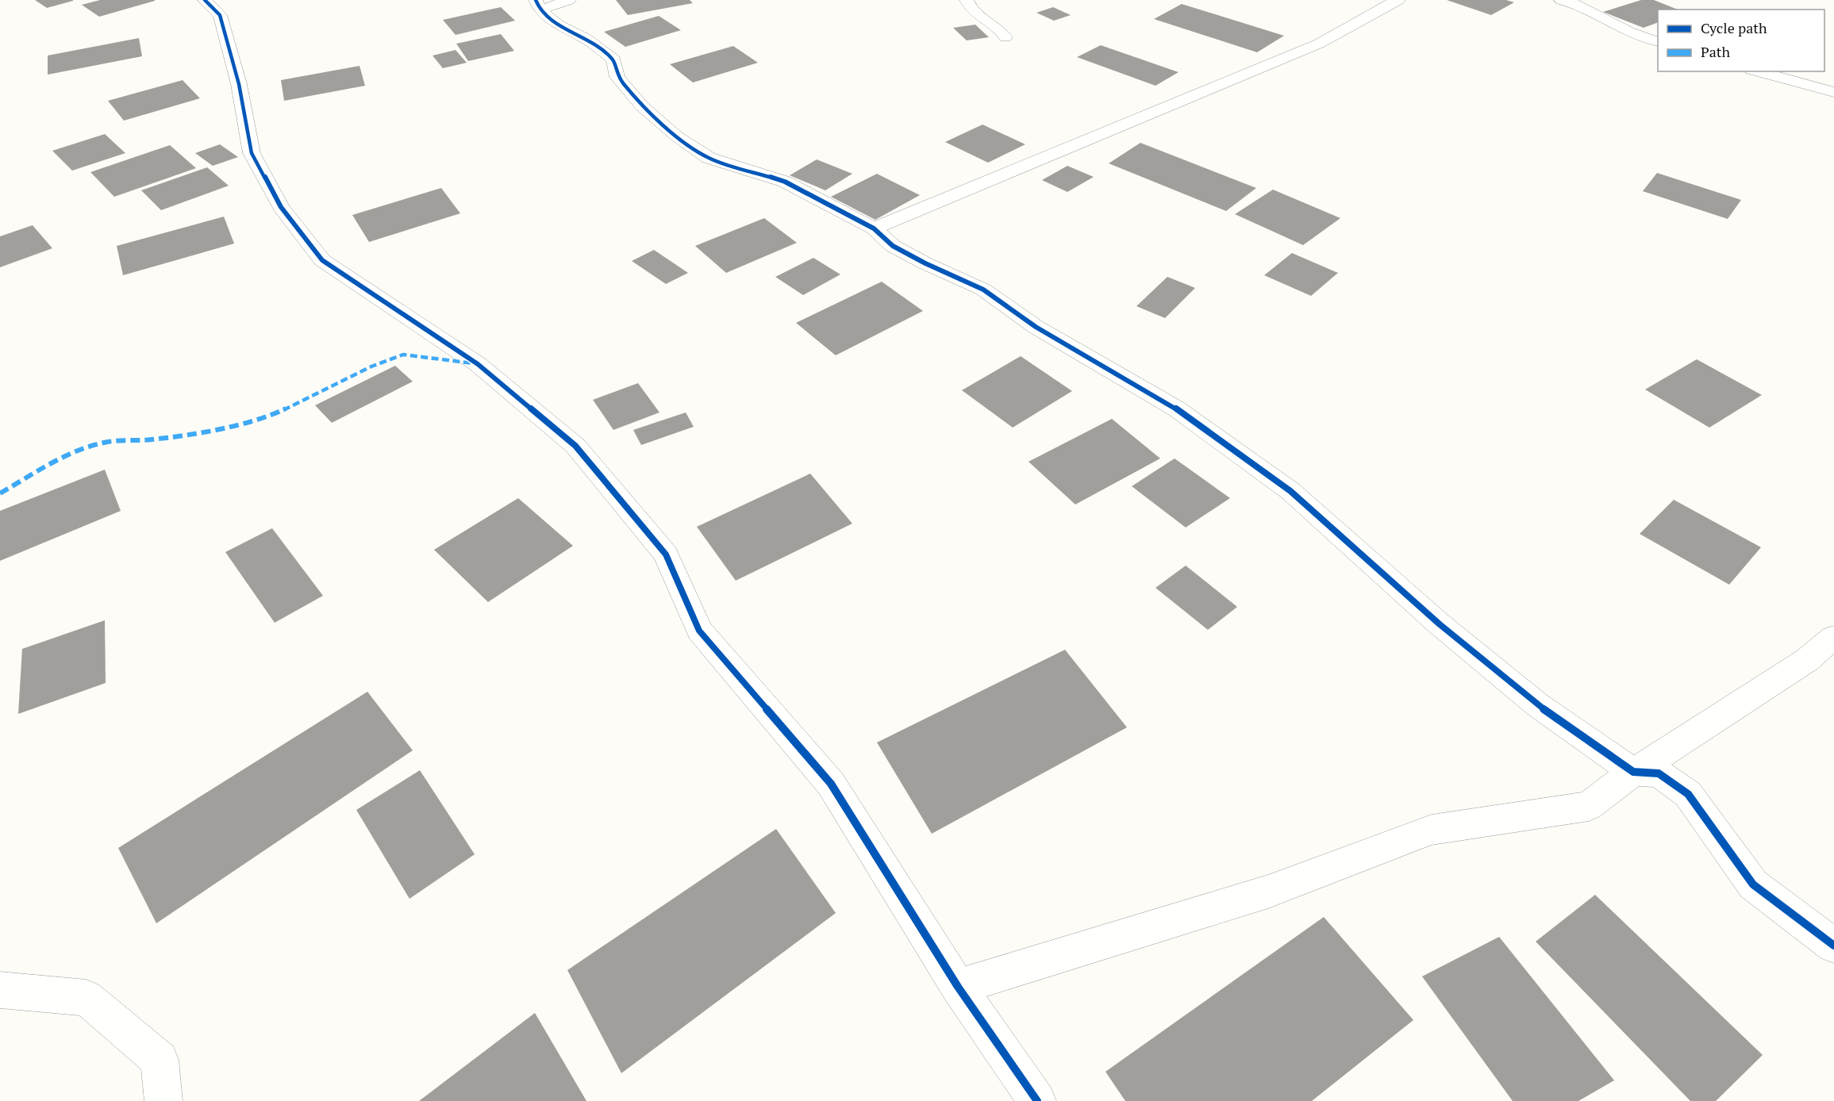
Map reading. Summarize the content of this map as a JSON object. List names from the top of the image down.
{
  "legend": ["Cycle path", "Path"]
}
